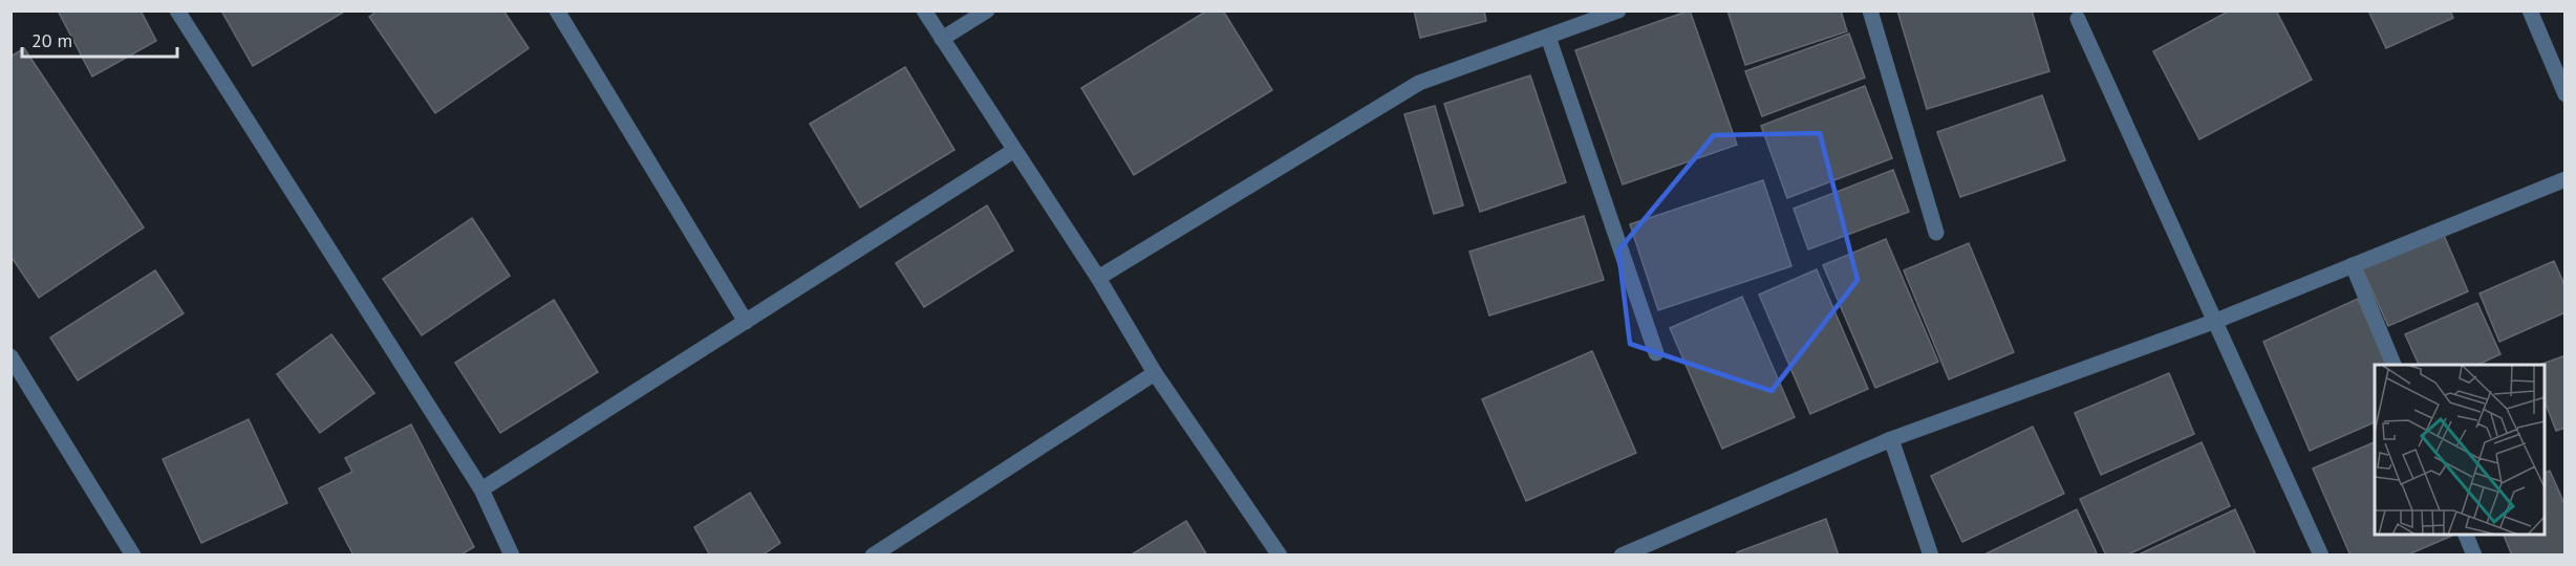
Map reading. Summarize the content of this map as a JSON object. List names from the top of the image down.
{
  "scale_bar": "20 m"
}
